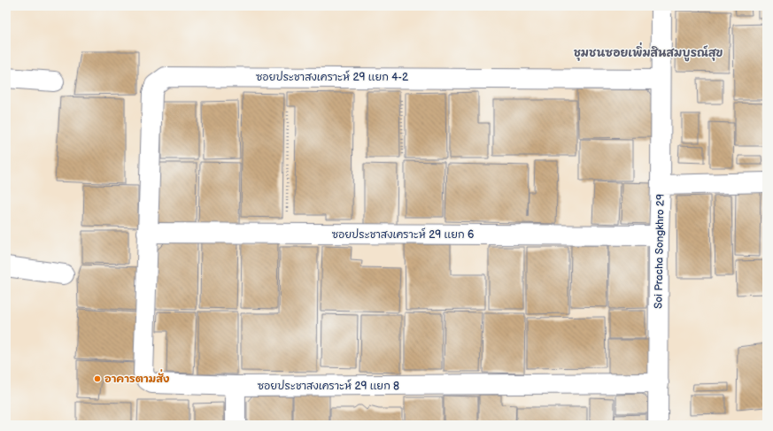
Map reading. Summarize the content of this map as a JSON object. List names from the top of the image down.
{
  "streets": {
    "street": [
      "ซอยประชาสงเคราะห์ 29 แยก 4-2",
      "ซอยประชาสงเคราะห์ 29 แยก 6",
      "Soi Pracha Songkhro 29",
      "ซอยประชาสงเคราะห์ 29 แยก 8"
    ]
  },
  "crossings": [
    ["ซอยประชาสงเคราะห์ 29 แยก 4-2", "ซอยประชาสงเคราะห์ 29 แยก 6"],
    ["ซอยประชาสงเคราะห์ 29 แยก 4-2", "ซอยประชาสงเคราะห์ 29 แยก 8"],
    ["ซอยประชาสงเคราะห์ 29 แยก 6", "Soi Pracha Songkhro 29"],
    ["ซอยประชาสงเคราะห์ 29 แยก 6", "ซอยประชาสงเคราะห์ 29 แยก 8"],
    ["Soi Pracha Songkhro 29", "ซอยประชาสงเคราะห์ 29 แยก 8"]
  ],
  "districts": ["ชุมชนซอยเพิ่มสินสมบูรณ์สุข"],
  "places": ["อาคารตามสั่ง"]
}
